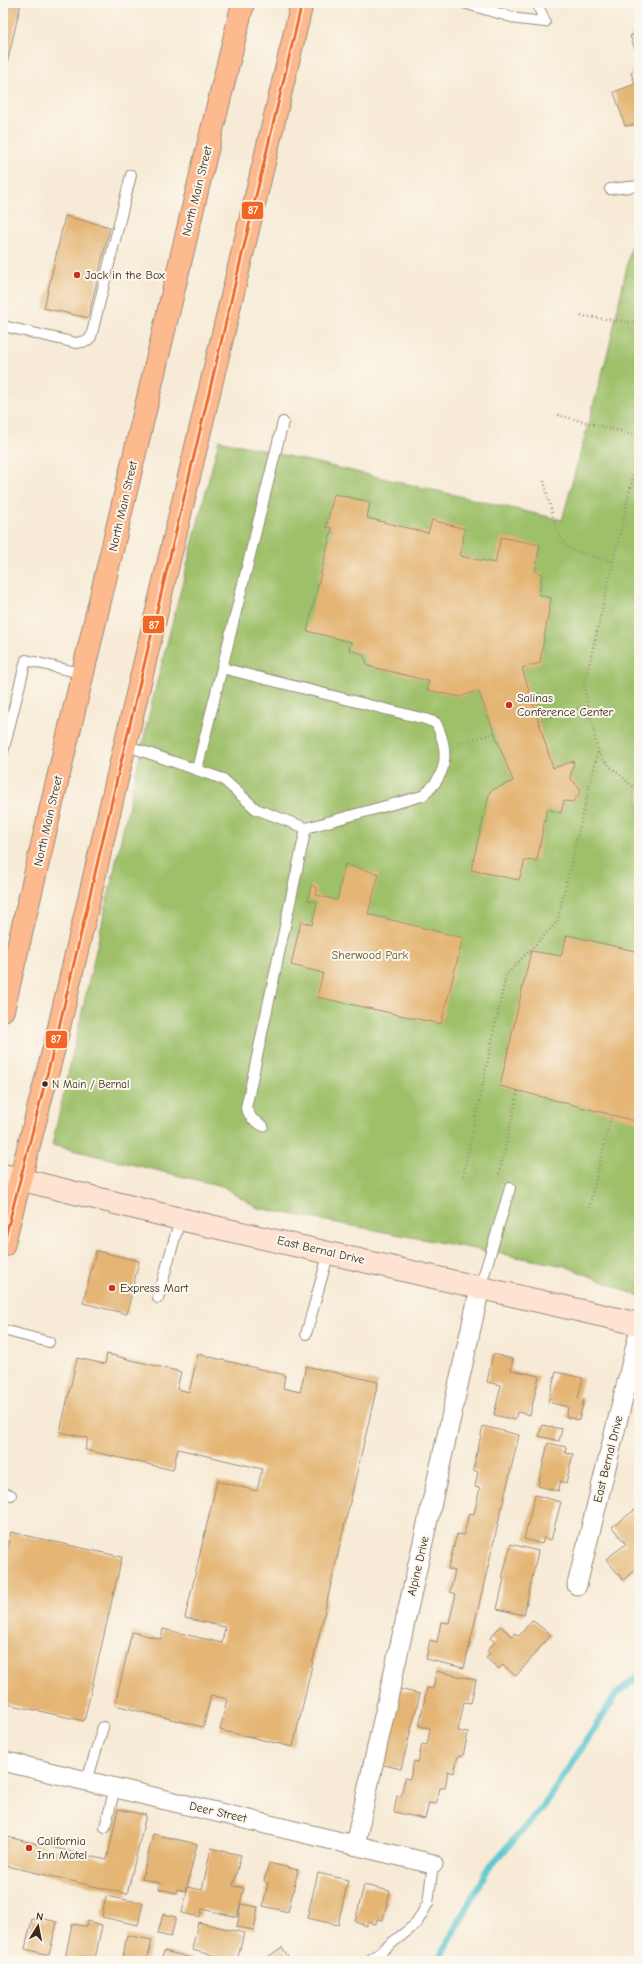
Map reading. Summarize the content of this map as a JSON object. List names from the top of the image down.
{
  "streets": {
    "main road": ["North Main Street", "East Bernal Drive"],
    "street": ["Alpine Drive", "Deer Street"]
  },
  "crossings": [
    ["East Bernal Drive", "Alpine Drive"],
    ["Alpine Drive", "Deer Street"]
  ],
  "parks": ["Sherwood Park"],
  "places": [
    "Jack in the Box",
    "Salinas Conference Center",
    "N Main / Bernal",
    "Express Mart",
    "California Inn Motel"
  ],
  "lines": ["transit line 87"],
  "north": "top"
}
